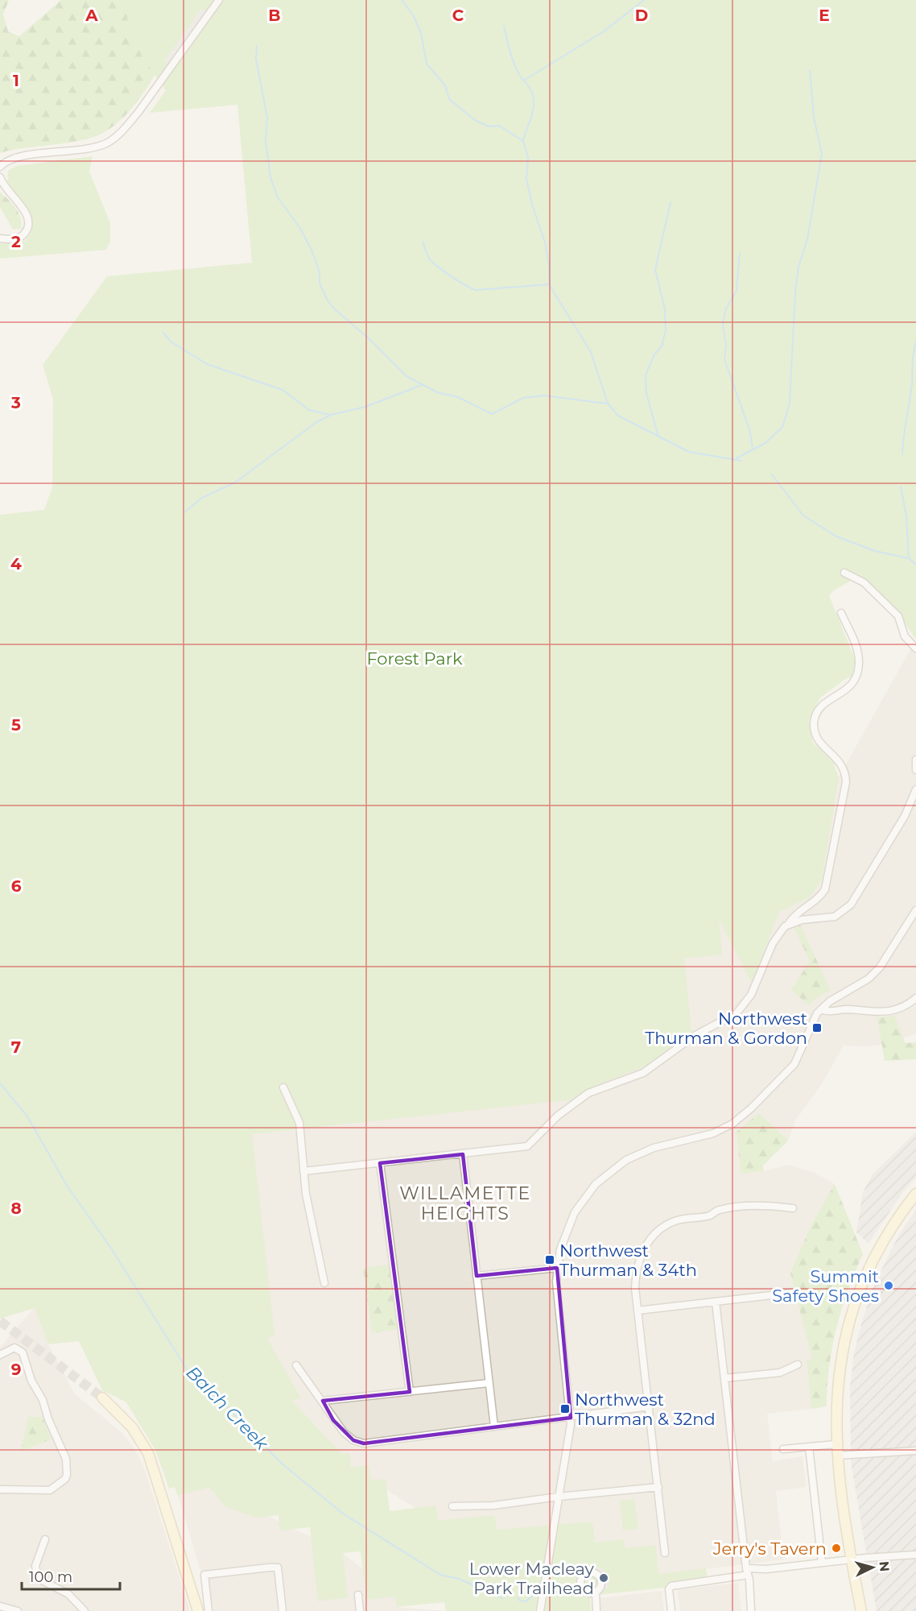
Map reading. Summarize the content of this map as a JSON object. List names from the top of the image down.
{
  "districts": ["WILLAMETTE HEIGHTS"],
  "water": ["Balch Creek"],
  "parks": ["Forest Park"],
  "places": {
    "transit": ["Northwest Thurman & Gordon", "Northwest Thurman & 34th", "Northwest Thurman & 32nd"],
    "other": ["Summit Safety Shoes", "Jerry's Tavern", "Lower Macleay Park Trailhead"]
  },
  "scale_bar": "100 m",
  "north": "right",
  "grid": {
    "columns": [
      "A",
      "B",
      "C",
      "D",
      "E"
    ],
    "rows": [
      "1",
      "2",
      "3",
      "4",
      "5",
      "6",
      "7",
      "8",
      "9"
    ]
  }
}
